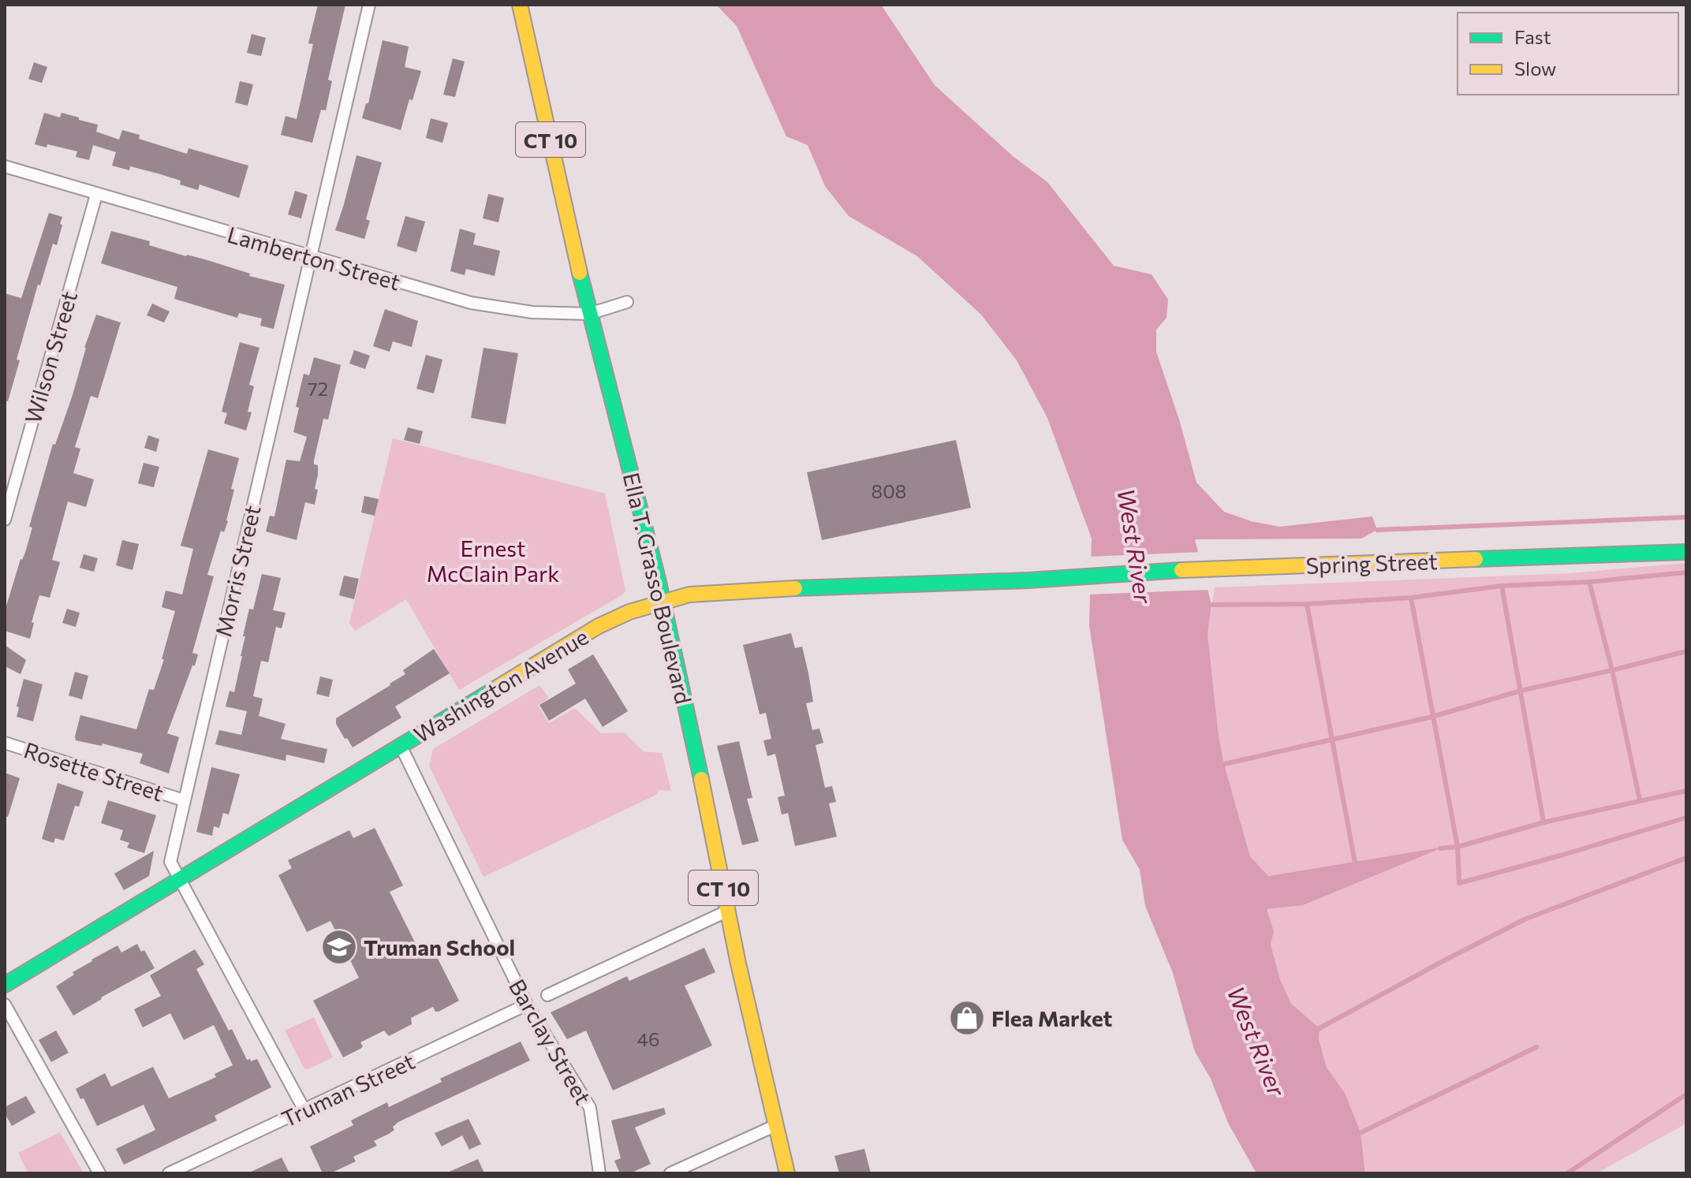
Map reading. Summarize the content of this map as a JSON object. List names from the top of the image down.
{
  "streets": {
    "main road": [
      "CT 10",
      "Spring Street",
      "Ella T. Grasso Boulevard",
      "Washington Avenue"
    ],
    "street": [
      "Lamberton Street",
      "Wilson Street",
      "Morris Street",
      "Rosette Street",
      "Barclay Street",
      "Truman Street"
    ]
  },
  "crossings": [
    ["Lamberton Street", "Wilson Street"],
    ["Lamberton Street", "Morris Street"],
    ["Lamberton Street", "Ella T. Grasso Boulevard"],
    ["Spring Street", "Washington Avenue"],
    ["Morris Street", "Washington Avenue"],
    ["Morris Street", "Rosette Street"],
    ["Morris Street", "Truman Street"],
    ["Ella T. Grasso Boulevard", "Washington Avenue"],
    ["Washington Avenue", "Barclay Street"],
    ["Barclay Street", "Truman Street"]
  ],
  "water": ["West River"],
  "parks": ["Ernest McClain Park"],
  "places": {
    "school or university": ["Truman School"],
    "shop": ["Flea Market"]
  },
  "house_numbers": ["72", "808", "46"],
  "legend": ["Fast", "Slow"]
}
